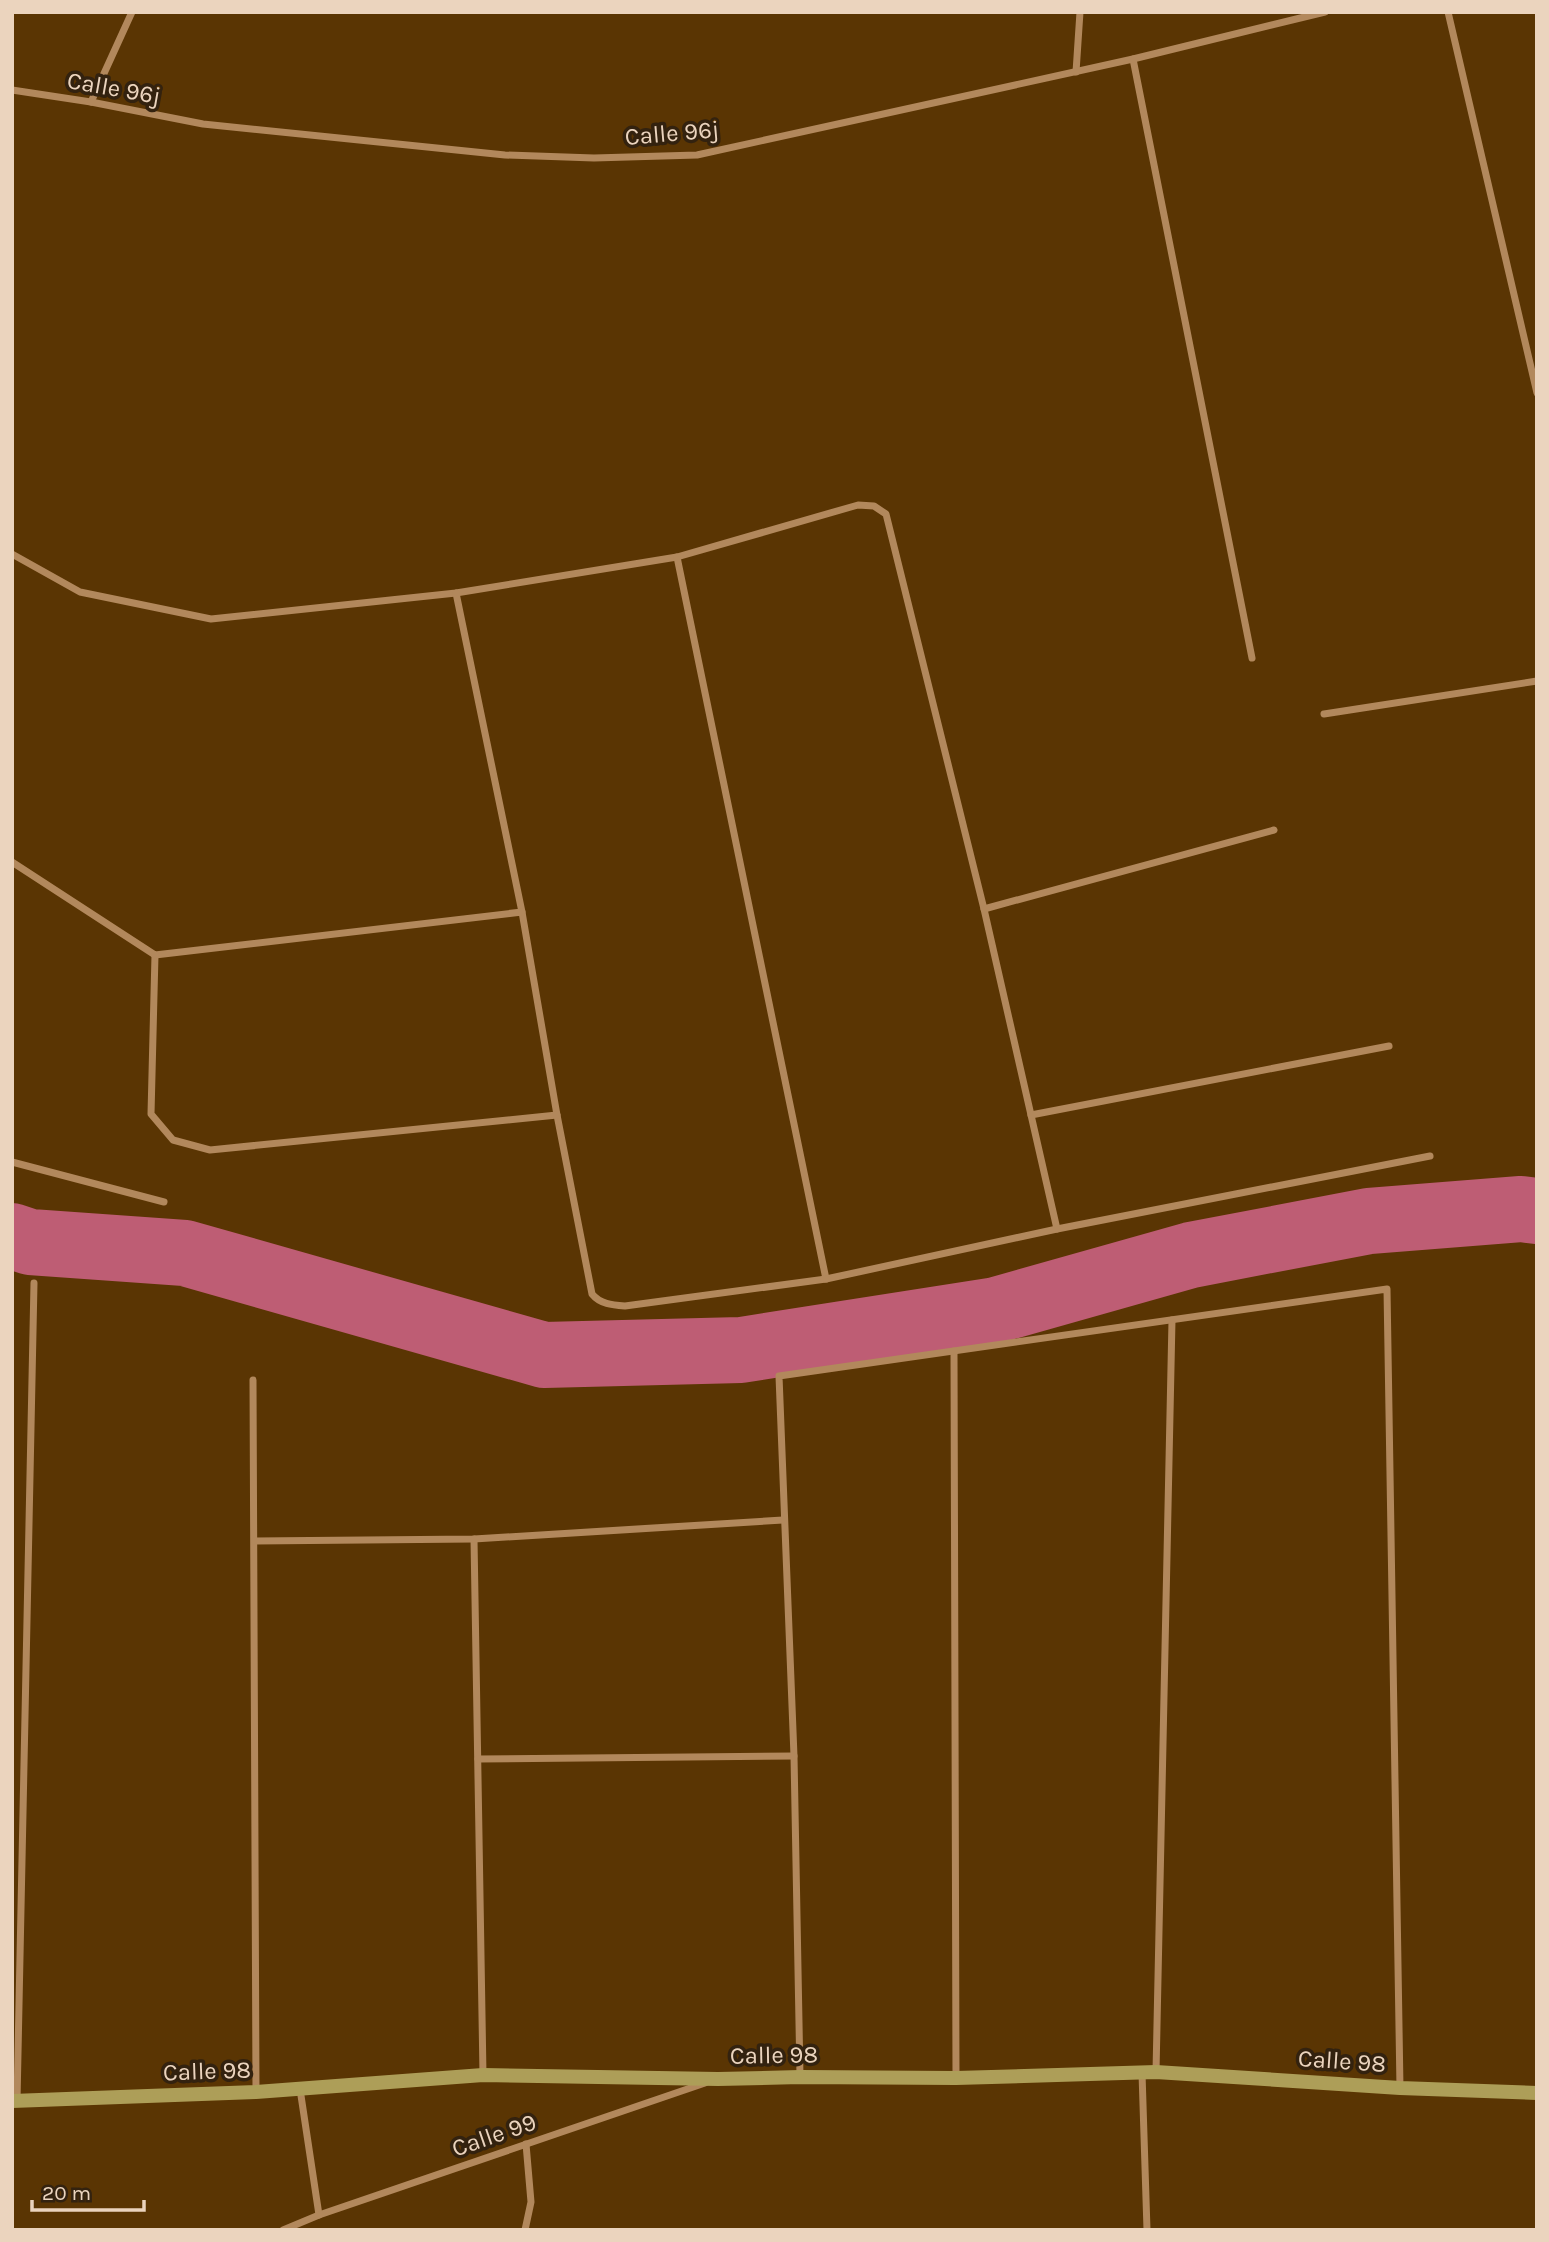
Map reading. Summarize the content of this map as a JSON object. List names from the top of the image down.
{
  "streets": {
    "street": ["Calle 96j", "Calle 98", "Calle 99"]
  },
  "crossings": [
    ["Calle 98", "Calle 99"]
  ],
  "scale_bar": "20 m"
}
